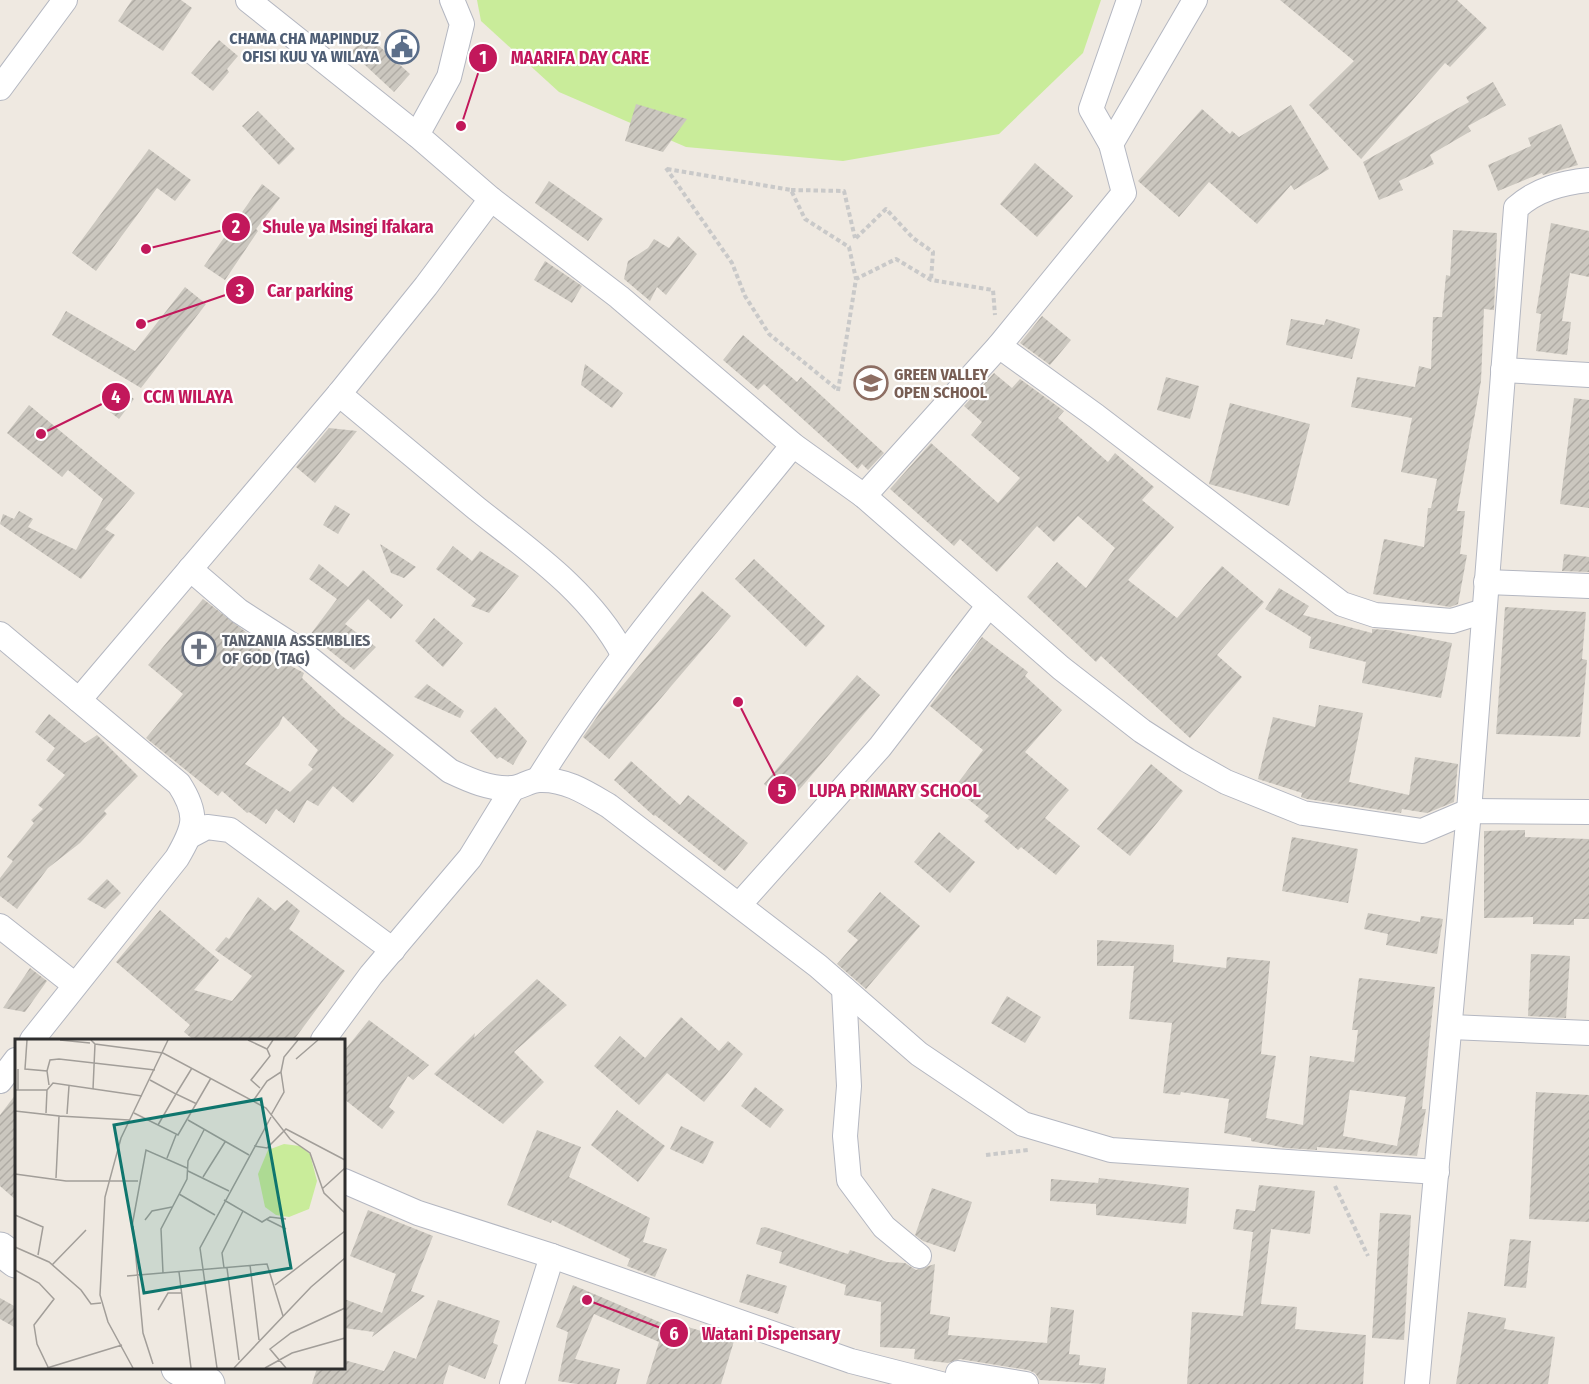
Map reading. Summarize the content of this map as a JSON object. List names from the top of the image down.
{
  "places": {
    "public building": ["CHAMA CHA MAPINDUZ OFISI KUU YA WILAYA"],
    "other": [
      "MAARIFA DAY CARE",
      "Shule ya Msingi Ifakara",
      "Car parking",
      "CCM WILAYA",
      "LUPA PRIMARY SCHOOL",
      "Watani Dispensary"
    ],
    "school or university": ["GREEN VALLEY OPEN SCHOOL"],
    "church": ["TANZANIA ASSEMBLIES OF GOD (TAG)"]
  }
}
